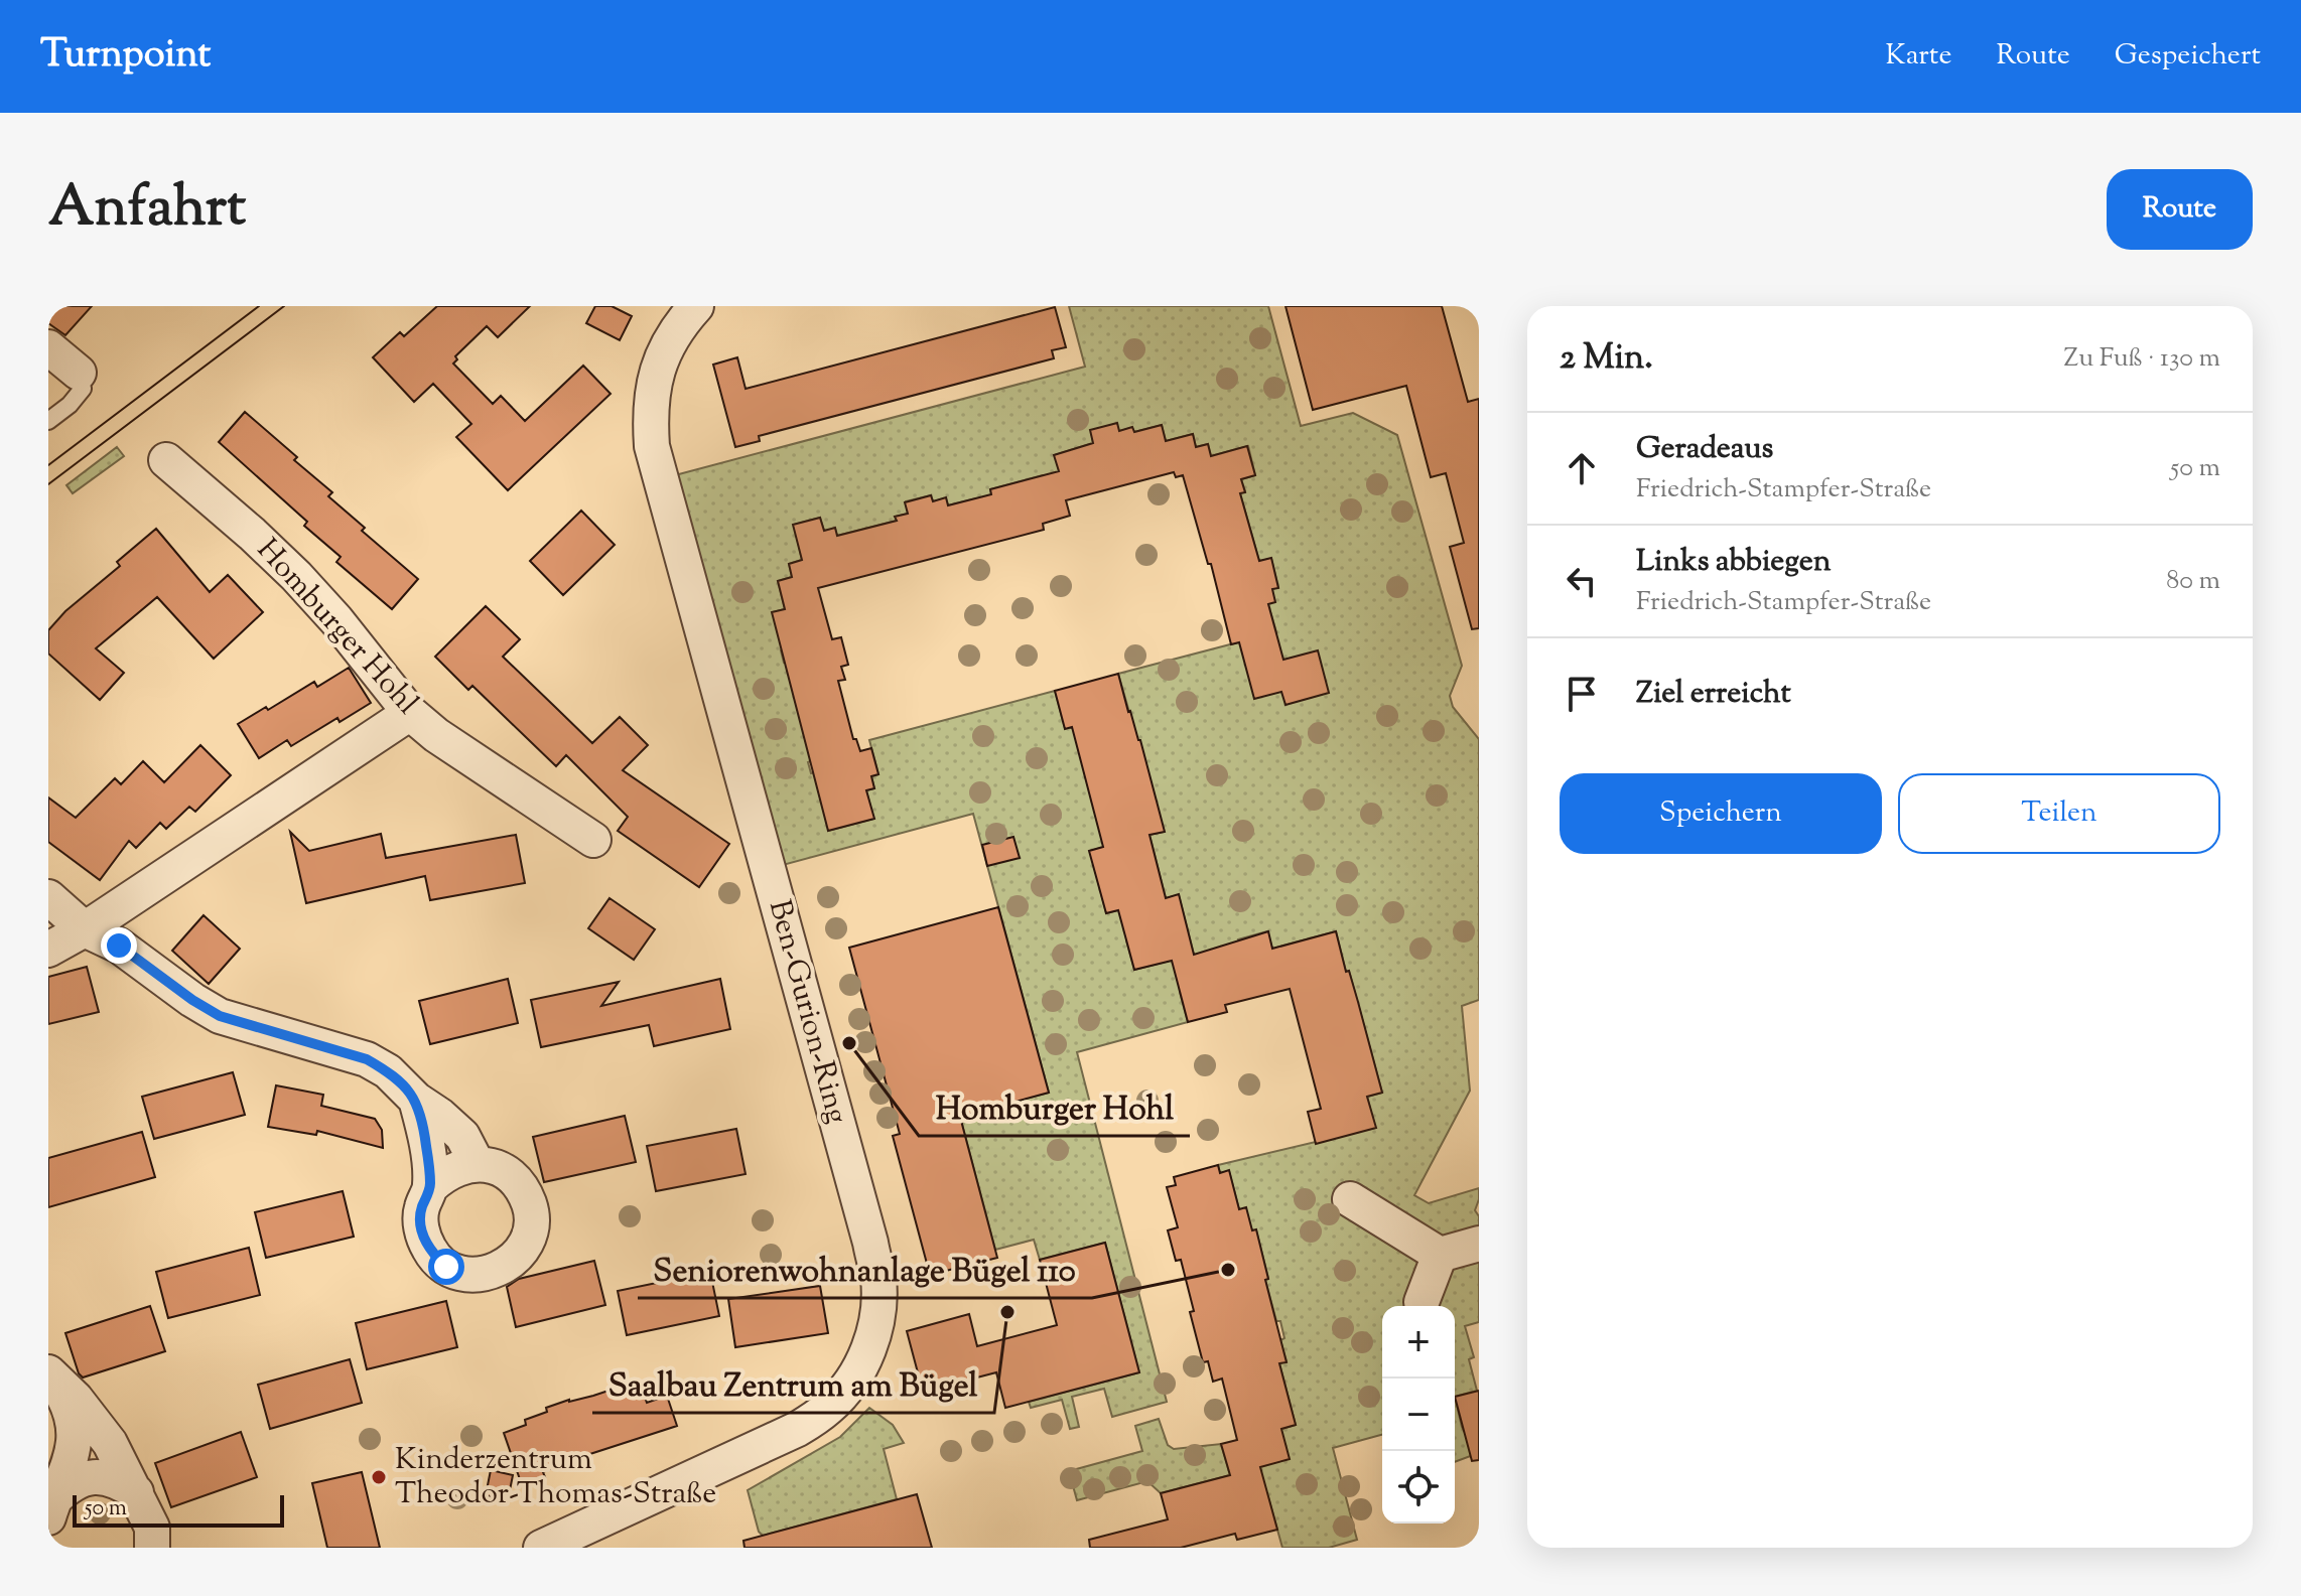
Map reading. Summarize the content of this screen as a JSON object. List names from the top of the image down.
{
  "streets": {
    "street": ["Homburger Hohl", "Ben-Gurion-Ring"]
  },
  "places": [
    "Homburger Hohl",
    "Seniorenwohnanlage Bügel 110",
    "Saalbau Zentrum am Bügel",
    "Kinderzentrum Theodor-Thomas-Straße"
  ],
  "scale_bar": "50 m",
  "page": {
    "header": "Turnpoint",
    "nav": ["Karte", "Route", "Gespeichert"],
    "title": "Anfahrt",
    "buttons": [
      "Route",
      ["Speichern", "Teilen"]
    ],
    "heading": ["2 Min.", "Zu Fuß · 130 m"],
    "list": [
      ["Geradeaus", "Friedrich-Stampfer-Straße", "50 m"],
      ["Links abbiegen", "Friedrich-Stampfer-Straße", "80 m"],
      "Ziel erreicht"
    ],
    "map_buttons": ["+", "−"],
    "scale": "50 m"
  }
}
